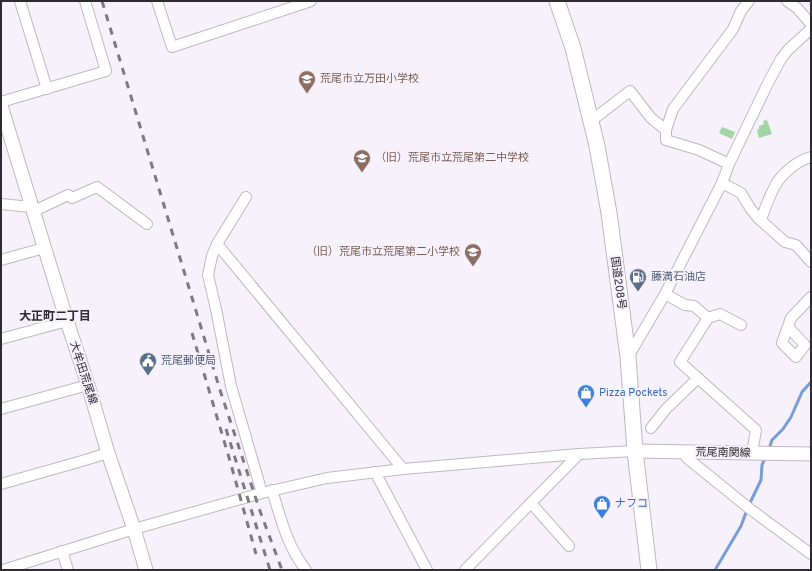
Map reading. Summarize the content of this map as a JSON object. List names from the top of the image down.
{
  "streets": {
    "highway": ["国道208号"],
    "main road": ["大牟田荒尾線", "荒尾南関線"]
  },
  "crossings": [
    ["国道208号", "荒尾南関線"]
  ],
  "districts": ["大正町二丁目"],
  "places": {
    "school or university": ["荒尾市立万田小学校", "（旧）荒尾市立荒尾第二中学校", "（旧）荒尾市立荒尾第二小学校"],
    "fuel station": ["藤満石油店"],
    "public building": ["荒尾郵便局"],
    "shop": ["Pizza Pockets", "ナフコ"]
  }
}
